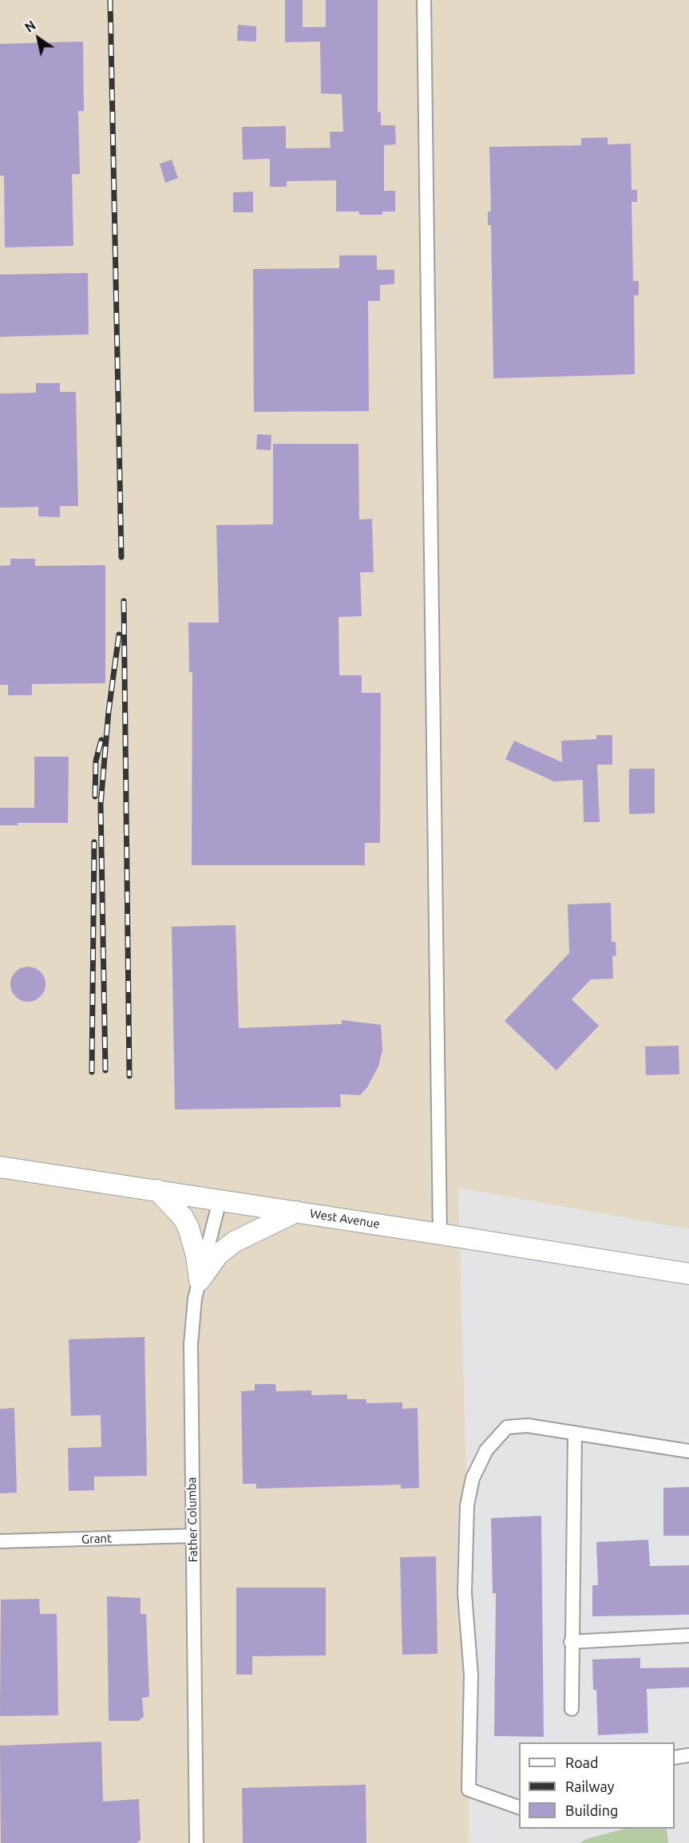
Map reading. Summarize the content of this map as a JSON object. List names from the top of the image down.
{
  "streets": {
    "main road": ["West Avenue"],
    "street": ["Father Columba", "Grant"]
  },
  "crossings": [
    ["West Avenue", "Father Columba"],
    ["Father Columba", "Grant"]
  ],
  "legend": ["Road", "Railway", "Building"],
  "north": "top left"
}
